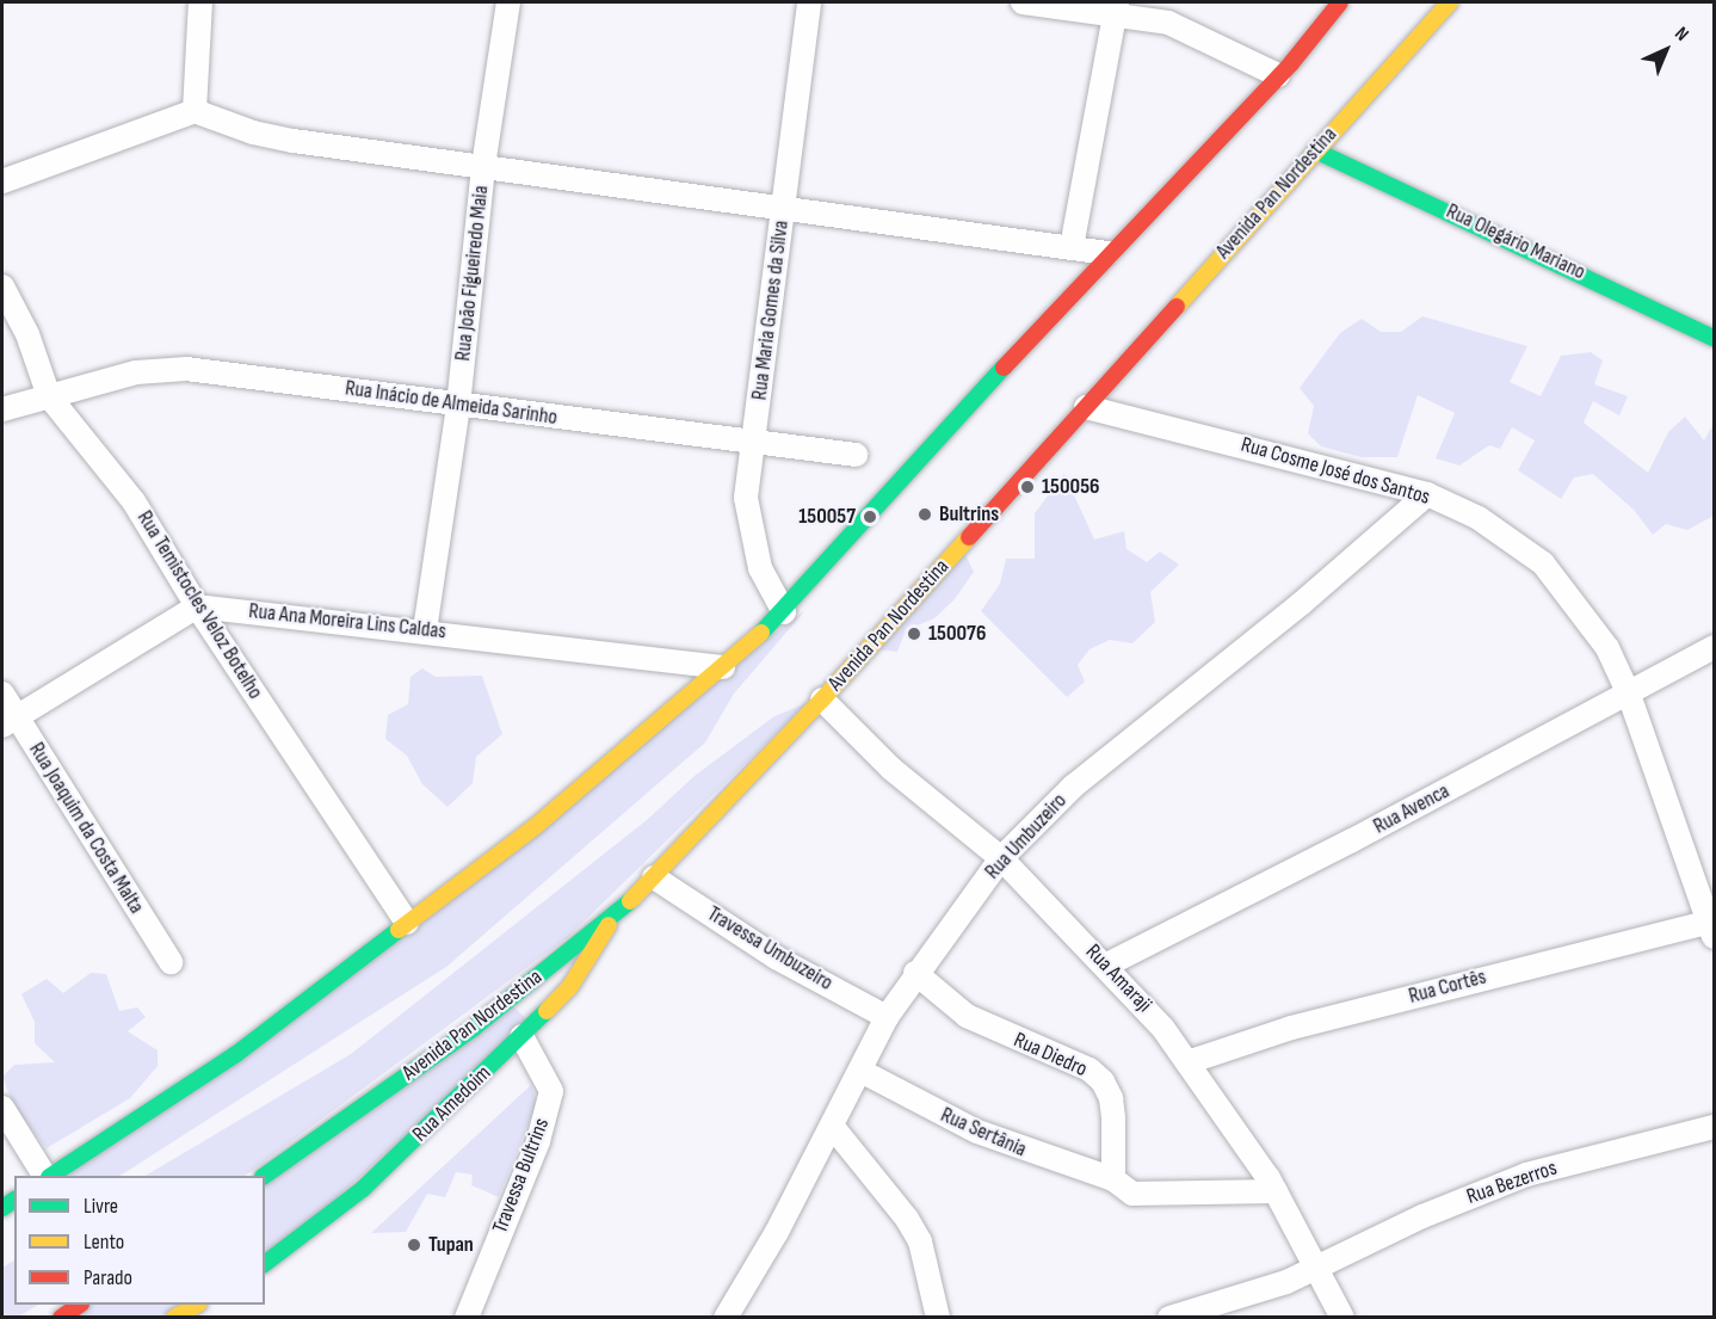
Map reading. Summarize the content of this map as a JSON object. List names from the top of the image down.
{
  "streets": {
    "main road": ["Avenida Pan Nordestina", "Rua Olegário Mariano", "Rua Amedoim"],
    "street": [
      "Rua João Figueiredo Maia",
      "Rua Maria Gomes da Silva",
      "Rua Inácio de Almeida Sarinho",
      "Rua Cosme José dos Santos",
      "Rua Temistocles Veloz Botelho",
      "Rua Ana Moreira Lins Caldas",
      "Rua Avenca",
      "Rua Joaquim da Costa Malta",
      "Rua Umbuzeiro",
      "Travessa Umbuzeiro",
      "Rua Amaraji",
      "Rua Cortês",
      "Rua Diedro",
      "Rua Sertânia",
      "Travessa Bultrins",
      "Rua Bezerros"
    ]
  },
  "crossings": [
    ["Avenida Pan Nordestina", "Rua Olegário Mariano"],
    ["Avenida Pan Nordestina", "Rua Cosme José dos Santos"],
    ["Avenida Pan Nordestina", "Travessa Umbuzeiro"],
    ["Avenida Pan Nordestina", "Rua Amaraji"],
    ["Avenida Pan Nordestina", "Rua Amedoim"],
    ["Rua João Figueiredo Maia", "Rua Inácio de Almeida Sarinho"],
    ["Rua João Figueiredo Maia", "Rua Ana Moreira Lins Caldas"],
    ["Rua Maria Gomes da Silva", "Rua Inácio de Almeida Sarinho"],
    ["Rua Inácio de Almeida Sarinho", "Rua Temistocles Veloz Botelho"],
    ["Rua Cosme José dos Santos", "Rua Avenca"],
    ["Rua Cosme José dos Santos", "Rua Umbuzeiro"],
    ["Rua Cosme José dos Santos", "Rua Cortês"],
    ["Rua Temistocles Veloz Botelho", "Rua Ana Moreira Lins Caldas"],
    ["Rua Avenca", "Rua Amaraji"],
    ["Rua Umbuzeiro", "Travessa Umbuzeiro"],
    ["Rua Umbuzeiro", "Rua Amaraji"],
    ["Rua Umbuzeiro", "Rua Diedro"],
    ["Rua Umbuzeiro", "Rua Sertânia"],
    ["Rua Amaraji", "Rua Cortês"],
    ["Rua Amaraji", "Rua Sertânia"],
    ["Rua Amaraji", "Rua Bezerros"],
    ["Rua Diedro", "Rua Sertânia"],
    ["Rua Amedoim", "Travessa Bultrins"]
  ],
  "places": [
    "150056",
    "Bultrins",
    "150057",
    "150076",
    "Tupan"
  ],
  "legend": ["Livre", "Lento", "Parado"],
  "north": "top right"
}
